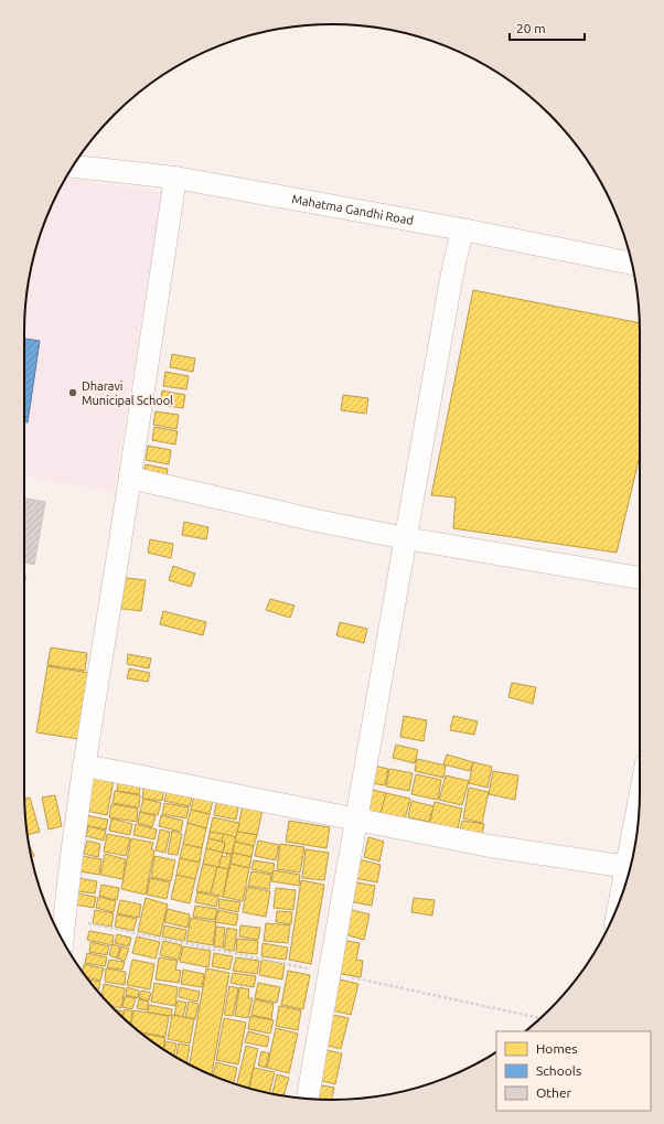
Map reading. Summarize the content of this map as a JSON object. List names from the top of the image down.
{
  "streets": {
    "street": ["Mahatma Gandhi Road"]
  },
  "places": ["Dharavi Municipal School"],
  "legend": ["Homes", "Schools", "Other"],
  "scale_bar": "20 m"
}
